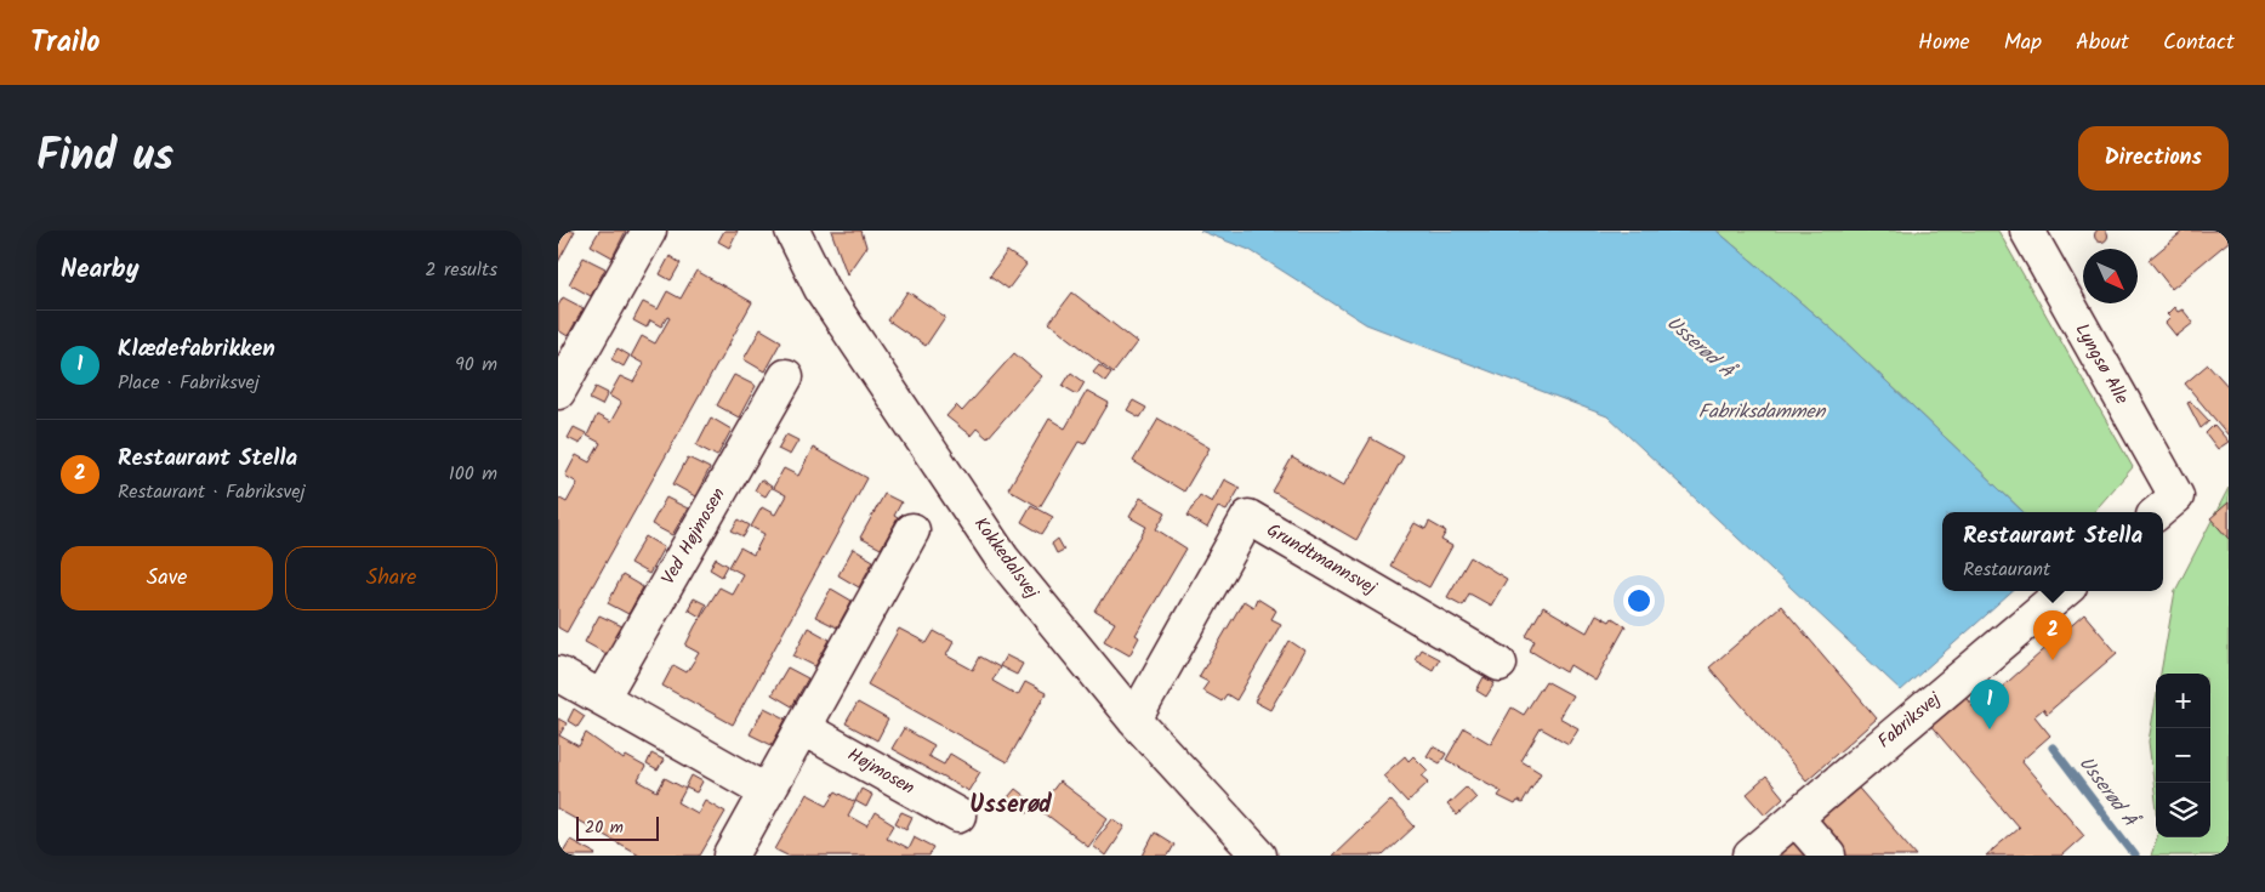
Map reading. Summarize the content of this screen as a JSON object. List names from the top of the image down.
{
  "streets": {
    "street": [
      "Lyngsø Alle",
      "Ved Højmosen",
      "Kokkedalsvej",
      "Grundtmannsvej",
      "Fabriksvej",
      "Højmosen"
    ]
  },
  "crossings": [
    ["Kokkedalsvej", "Grundtmannsvej"]
  ],
  "districts": ["Usserød"],
  "water": ["Usserød Å", "Fabriksdammen"],
  "scale_bar": "20 m",
  "north": "bottom right",
  "page": {
    "header": "Trailo",
    "nav": [
      "Home",
      "Map",
      "About",
      "Contact"
    ],
    "title": "Find us",
    "buttons": [
      "Directions",
      ["Save", "Share"]
    ],
    "heading": ["Nearby", "2 results"],
    "list": [
      {
        "mark": "1",
        "name": "Klædefabrikken",
        "note": "Place · Fabriksvej",
        "value": "90 m"
      },
      {
        "mark": "2",
        "name": "Restaurant Stella",
        "note": "Restaurant · Fabriksvej",
        "value": "100 m"
      }
    ],
    "popup": ["Restaurant Stella", "Restaurant"],
    "pins": ["2", "1"],
    "map_buttons": ["+", "−"],
    "scale": "20 m"
  }
}
